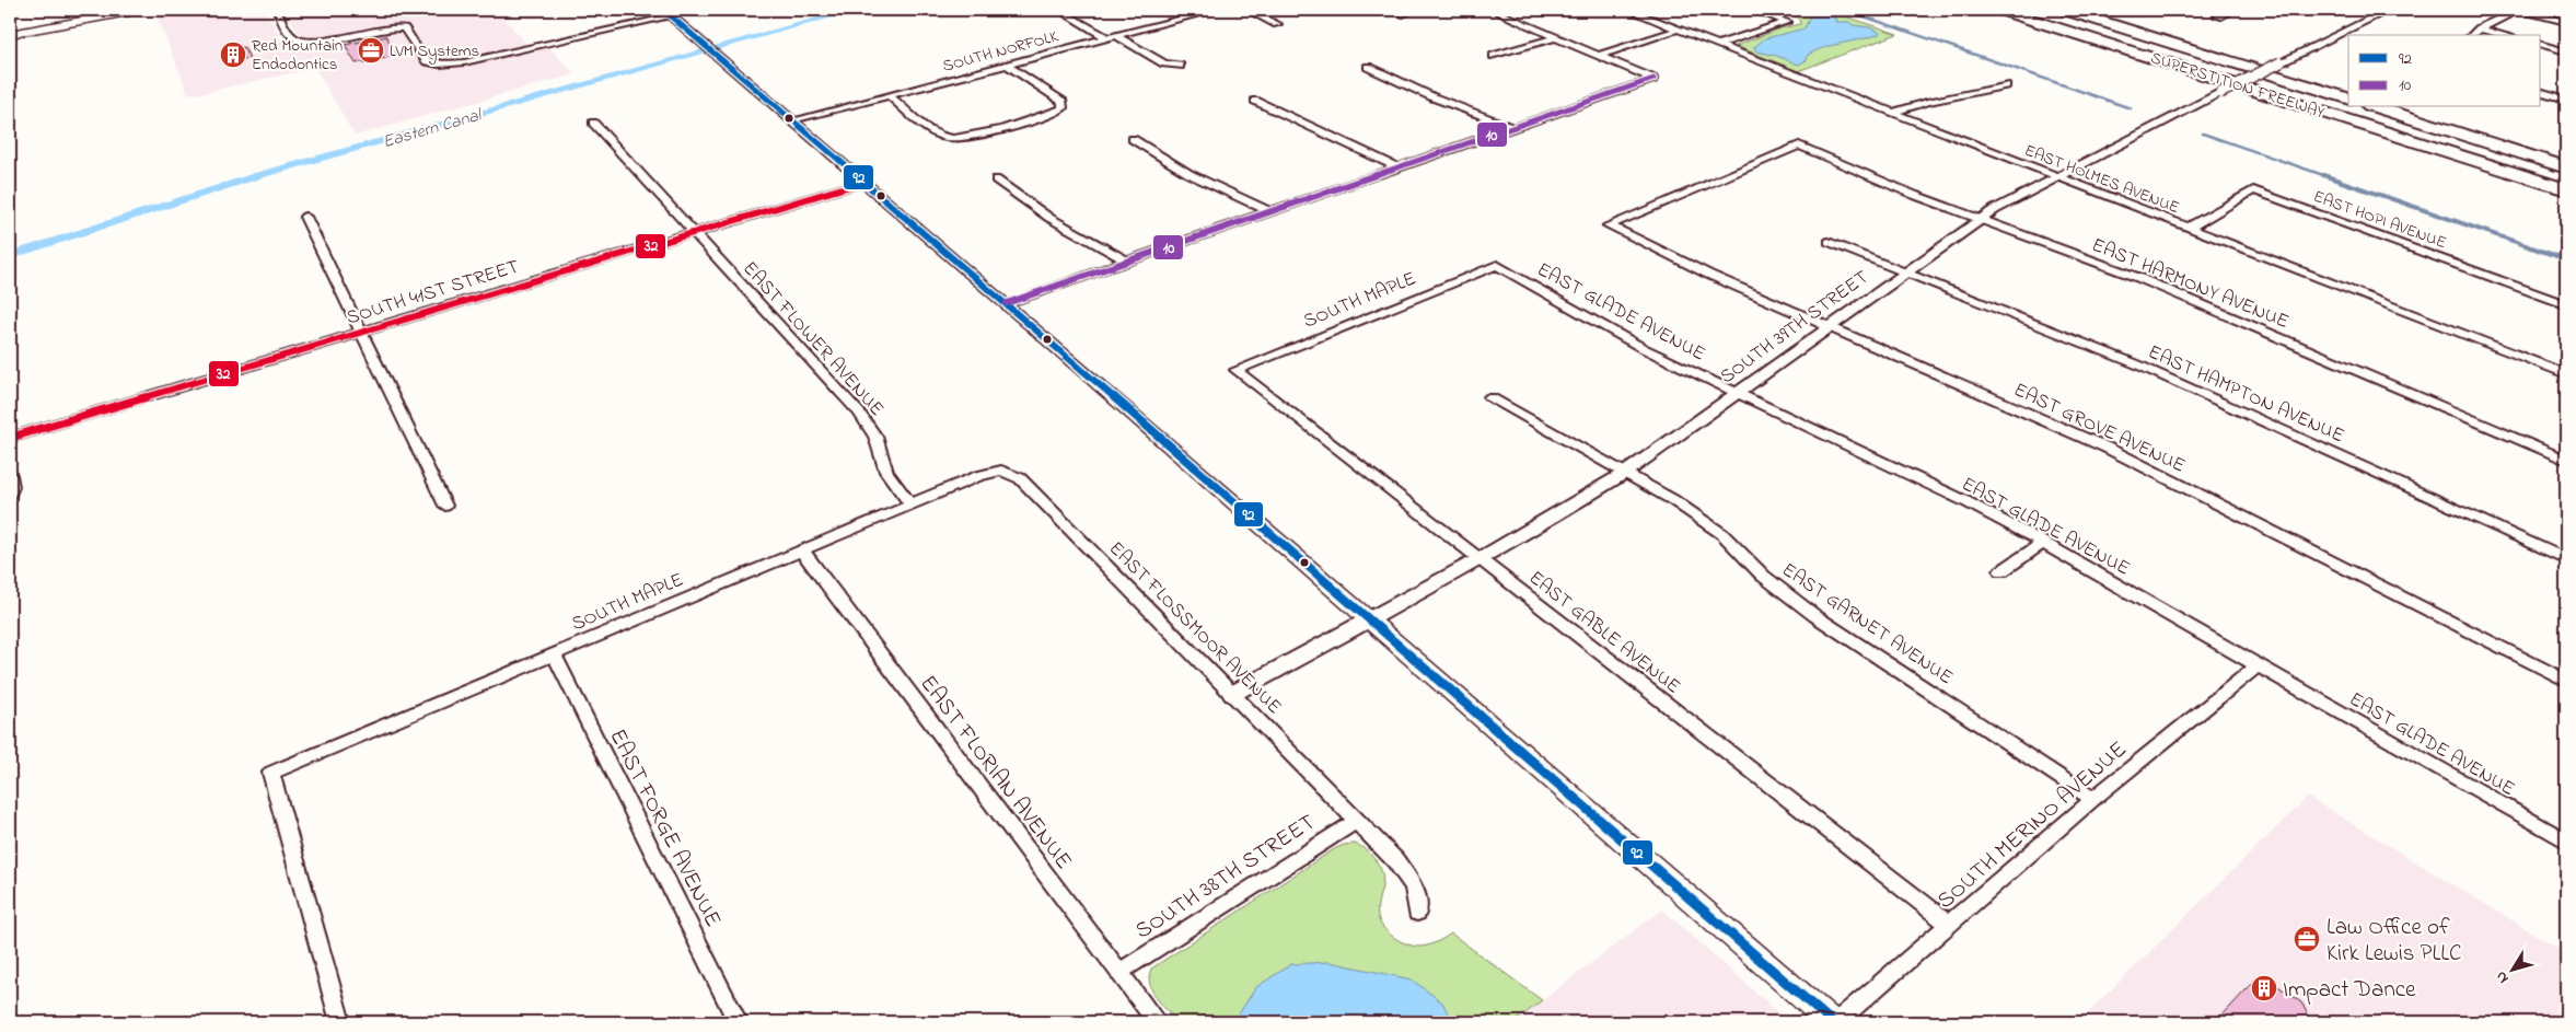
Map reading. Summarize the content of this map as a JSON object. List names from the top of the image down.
{
  "streets": {
    "highway": ["SUPERSTITION FREEWAY"],
    "street": [
      "SOUTH NORFOLK",
      "EAST HOLMES AVENUE",
      "EAST HOPI AVENUE",
      "EAST HARMONY AVENUE",
      "SOUTH 41ST STREET",
      "SOUTH MAPLE",
      "EAST GLADE AVENUE",
      "SOUTH 39TH STREET",
      "EAST FLOWER AVENUE",
      "EAST HAMPTON AVENUE",
      "EAST GROVE AVENUE",
      "EAST GARNET AVENUE",
      "EAST FLOSSMOOR AVENUE",
      "EAST GABLE AVENUE",
      "EAST FLORIAN AVENUE",
      "SOUTH MERINO AVENUE",
      "EAST FORGE AVENUE",
      "SOUTH 38TH STREET"
    ]
  },
  "crossings": [
    ["EAST HOLMES AVENUE", "EAST HOPI AVENUE"],
    ["EAST HOLMES AVENUE", "SOUTH 39TH STREET"],
    ["EAST HARMONY AVENUE", "SOUTH 39TH STREET"],
    ["EAST HARMONY AVENUE", "EAST GROVE AVENUE"],
    ["SOUTH 41ST STREET", "EAST FLOWER AVENUE"],
    ["SOUTH MAPLE", "EAST GLADE AVENUE"],
    ["SOUTH MAPLE", "EAST FLOWER AVENUE"],
    ["SOUTH MAPLE", "EAST FLOSSMOOR AVENUE"],
    ["SOUTH MAPLE", "EAST GABLE AVENUE"],
    ["SOUTH MAPLE", "EAST FLORIAN AVENUE"],
    ["SOUTH MAPLE", "EAST FORGE AVENUE"],
    ["EAST GLADE AVENUE", "SOUTH 39TH STREET"],
    ["EAST GLADE AVENUE", "SOUTH MERINO AVENUE"],
    ["SOUTH 39TH STREET", "EAST HAMPTON AVENUE"],
    ["SOUTH 39TH STREET", "EAST GROVE AVENUE"],
    ["SOUTH 39TH STREET", "EAST GARNET AVENUE"],
    ["SOUTH 39TH STREET", "EAST FLOSSMOOR AVENUE"],
    ["SOUTH 39TH STREET", "EAST GABLE AVENUE"],
    ["EAST GARNET AVENUE", "SOUTH MERINO AVENUE"],
    ["EAST FLOSSMOOR AVENUE", "SOUTH 38TH STREET"],
    ["EAST GABLE AVENUE", "SOUTH MERINO AVENUE"],
    ["EAST FLORIAN AVENUE", "SOUTH 38TH STREET"]
  ],
  "water": ["Eastern Canal"],
  "places": {
    "office": ["LVM Systems", "Law Office of Kirk Lewis PLLC"],
    "building": ["Red Mountain Endodontics", "Impact Dance"]
  },
  "lines": ["transit line 92", "transit line 10", "transit line 32"],
  "legend": ["92", "10"],
  "north": "bottom left"
}
